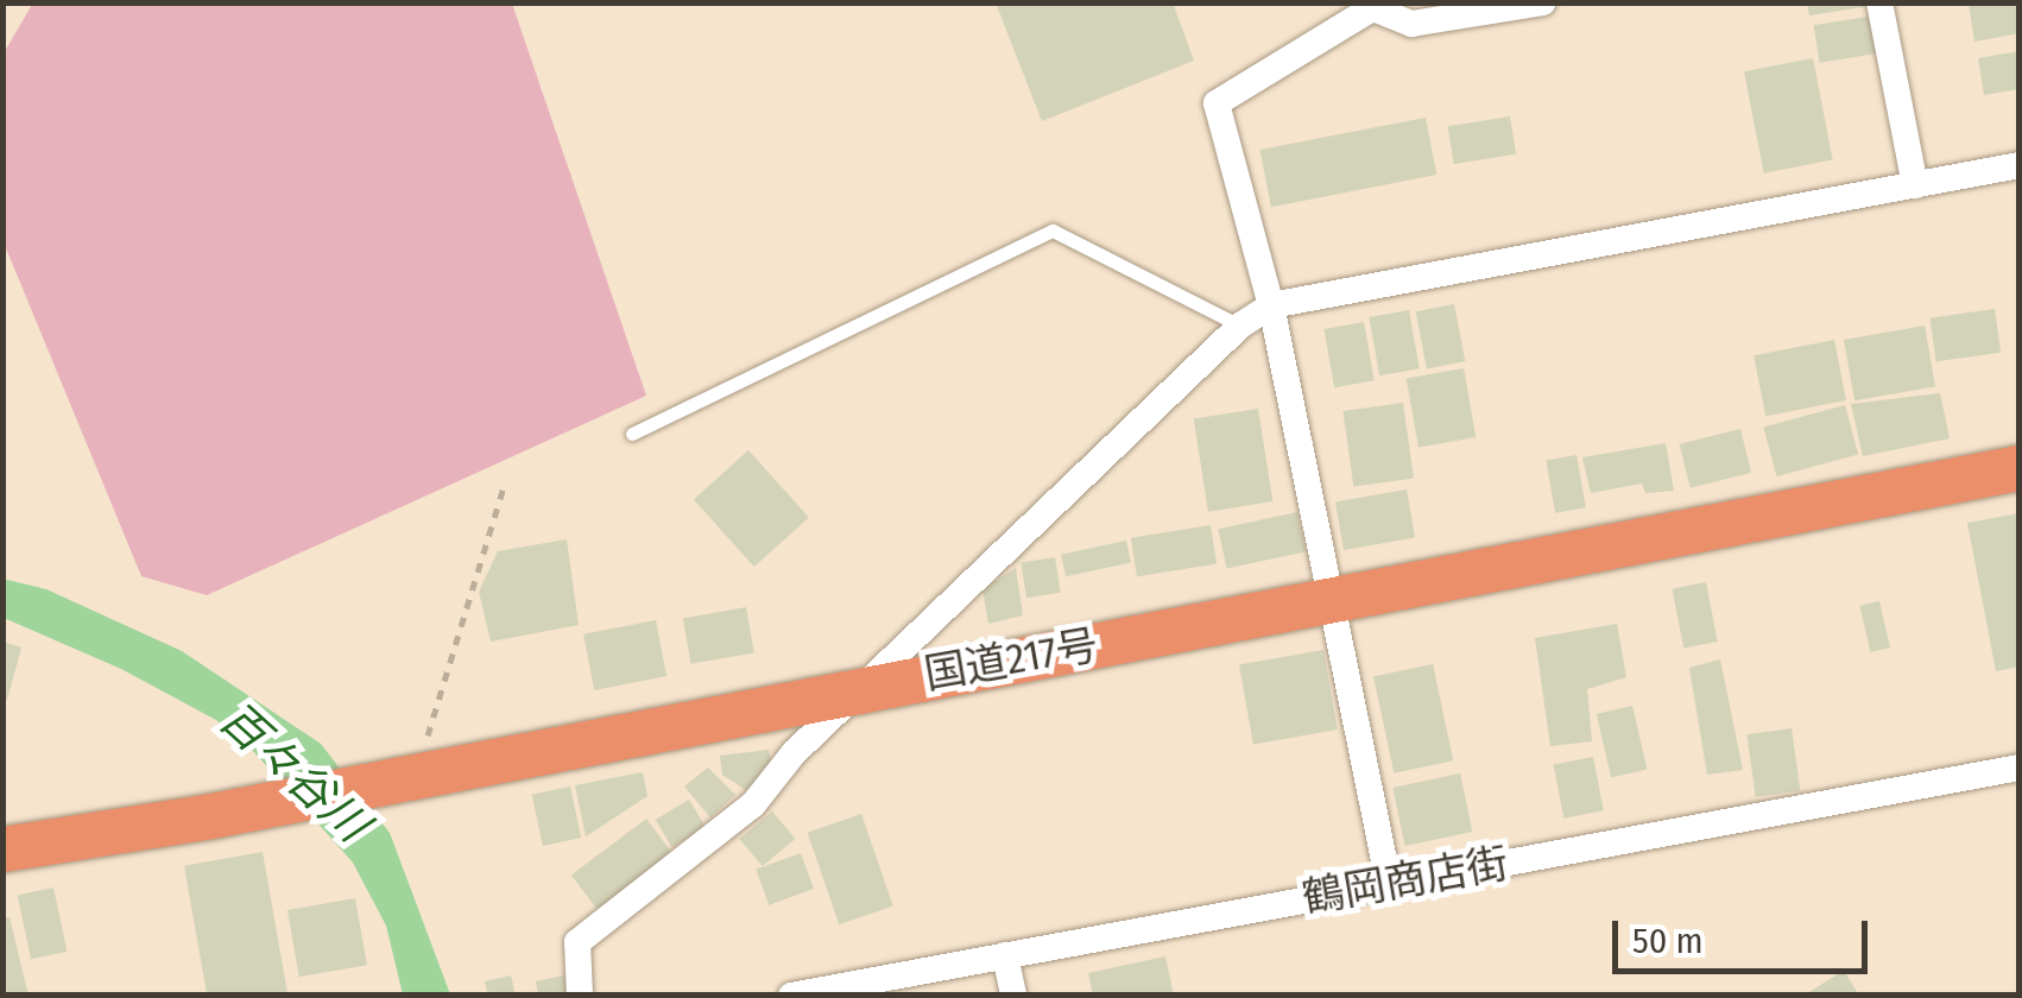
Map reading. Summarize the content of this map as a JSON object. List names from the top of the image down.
{
  "streets": {
    "highway": ["国道217号"],
    "street": ["鶴岡商店街"]
  },
  "water": ["百々谷川"],
  "scale_bar": "50 m"
}
